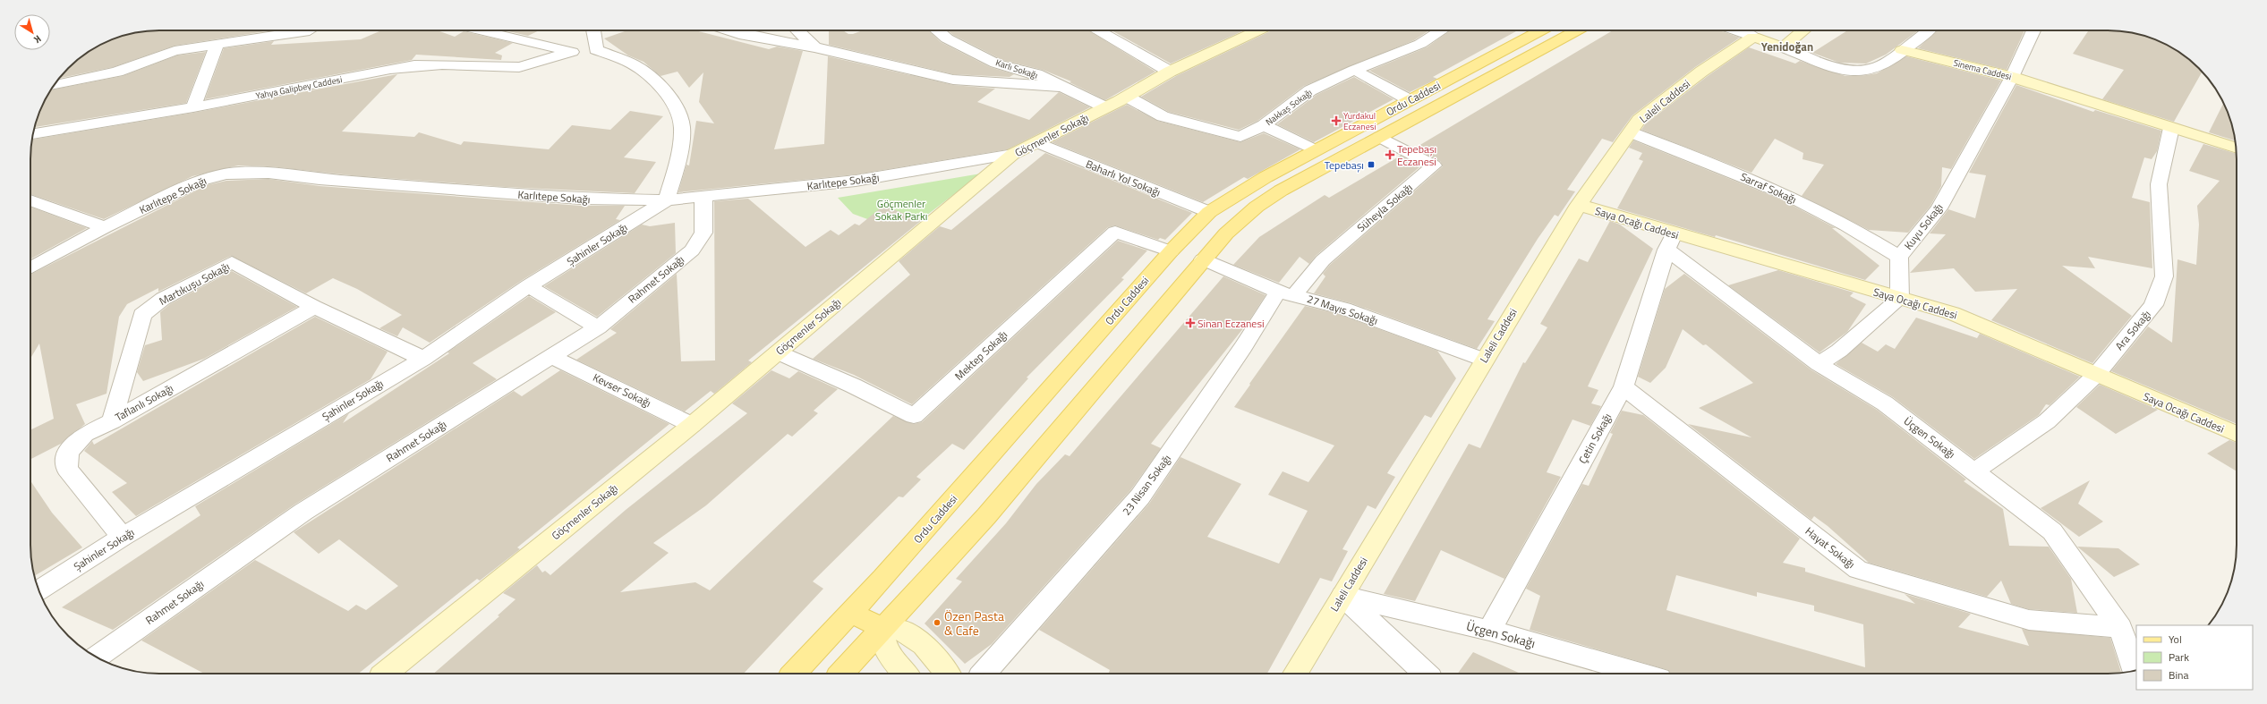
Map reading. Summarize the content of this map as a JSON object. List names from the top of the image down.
{
  "streets": {
    "main road": ["Ordu Caddesi"],
    "street": [
      "Karlı Sokağı",
      "Sinema Caddesi",
      "Yahya Galipbey Caddesi",
      "Laleli Caddesi",
      "Nakkaş Sokağı",
      "Göçmenler Sokağı",
      "Baharlı Yol Sokağı",
      "Karlıtepe Sokağı",
      "Sarraf Sokağı",
      "Süheyla Sokağı",
      "Saya Ocağı Caddesi",
      "Kuyu Sokağı",
      "Şahinler Sokağı",
      "Rahmet Sokağı",
      "Martıkuşu Sokağı",
      "27 Mayıs Sokağı",
      "Ara Sokağı",
      "Mektep Sokağı",
      "Kevser Sokağı",
      "Taflanlı Sokağı",
      "Üçgen Sokağı",
      "Çetin Sokağı",
      "23 Nisan Sokağı",
      "Hayat Sokağı"
    ]
  },
  "crossings": [
    ["Karlı Sokağı", "Göçmenler Sokağı"],
    ["Sinema Caddesi", "Kuyu Sokağı"],
    ["Sinema Caddesi", "Ara Sokağı"],
    ["Ordu Caddesi", "Baharlı Yol Sokağı"],
    ["Ordu Caddesi", "Süheyla Sokağı"],
    ["Ordu Caddesi", "27 Mayıs Sokağı"],
    ["Ordu Caddesi", "Mektep Sokağı"],
    ["Laleli Caddesi", "Sarraf Sokağı"],
    ["Laleli Caddesi", "Saya Ocağı Caddesi"],
    ["Laleli Caddesi", "27 Mayıs Sokağı"],
    ["Laleli Caddesi", "Üçgen Sokağı"],
    ["Nakkaş Sokağı", "Göçmenler Sokağı"],
    ["Göçmenler Sokağı", "Baharlı Yol Sokağı"],
    ["Göçmenler Sokağı", "Karlıtepe Sokağı"],
    ["Göçmenler Sokağı", "Mektep Sokağı"],
    ["Göçmenler Sokağı", "Kevser Sokağı"],
    ["Karlıtepe Sokağı", "Şahinler Sokağı"],
    ["Karlıtepe Sokağı", "Rahmet Sokağı"],
    ["Sarraf Sokağı", "Kuyu Sokağı"],
    ["Süheyla Sokağı", "27 Mayıs Sokağı"],
    ["Süheyla Sokağı", "23 Nisan Sokağı"],
    ["Saya Ocağı Caddesi", "Kuyu Sokağı"],
    ["Saya Ocağı Caddesi", "Ara Sokağı"],
    ["Saya Ocağı Caddesi", "Üçgen Sokağı"],
    ["Saya Ocağı Caddesi", "Çetin Sokağı"],
    ["Şahinler Sokağı", "Martıkuşu Sokağı"],
    ["Şahinler Sokağı", "Taflanlı Sokağı"],
    ["Rahmet Sokağı", "Kevser Sokağı"],
    ["Martıkuşu Sokağı", "Taflanlı Sokağı"],
    ["27 Mayıs Sokağı", "23 Nisan Sokağı"],
    ["Ara Sokağı", "Üçgen Sokağı"],
    ["Üçgen Sokağı", "Çetin Sokağı"],
    ["Üçgen Sokağı", "Hayat Sokağı"],
    ["Çetin Sokağı", "Hayat Sokağı"]
  ],
  "districts": ["Yenidoğan"],
  "parks": ["Göçmenler Sokak Parkı"],
  "places": {
    "health": ["Yurdakul Eczanesi", "Tepebaşı Eczanesi", "Sinan Eczanesi"],
    "transit": ["Tepebaşı"],
    "other": ["Özen Pasta & Cafe"]
  },
  "legend": ["Yol", "Park", "Bina"],
  "north": "bottom right"
}
